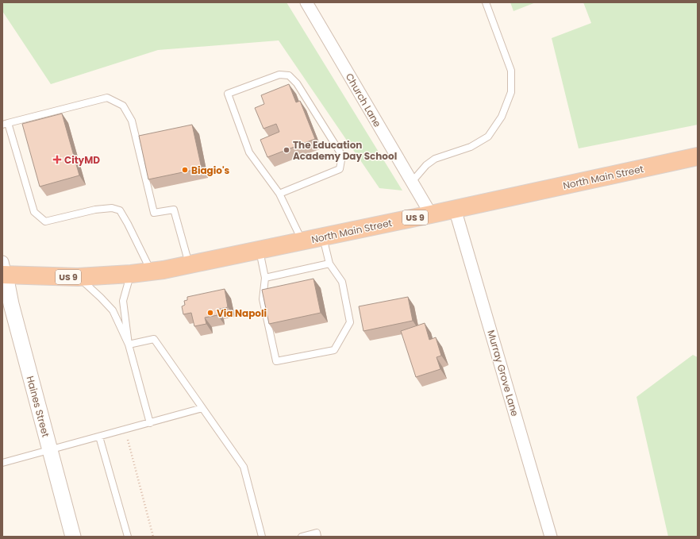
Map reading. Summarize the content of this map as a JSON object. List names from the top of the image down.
{
  "streets": {
    "highway": ["North Main Street", "US 9"],
    "street": ["Church Lane", "Murray Grove Lane", "Haines Street"]
  },
  "crossings": [
    ["Church Lane", "North Main Street"],
    ["North Main Street", "Murray Grove Lane"],
    ["North Main Street", "Haines Street"]
  ],
  "places": {
    "other": ["The Education Academy Day School", "Biagio's", "Via Napoli"],
    "health": ["CityMD"]
  }
}
